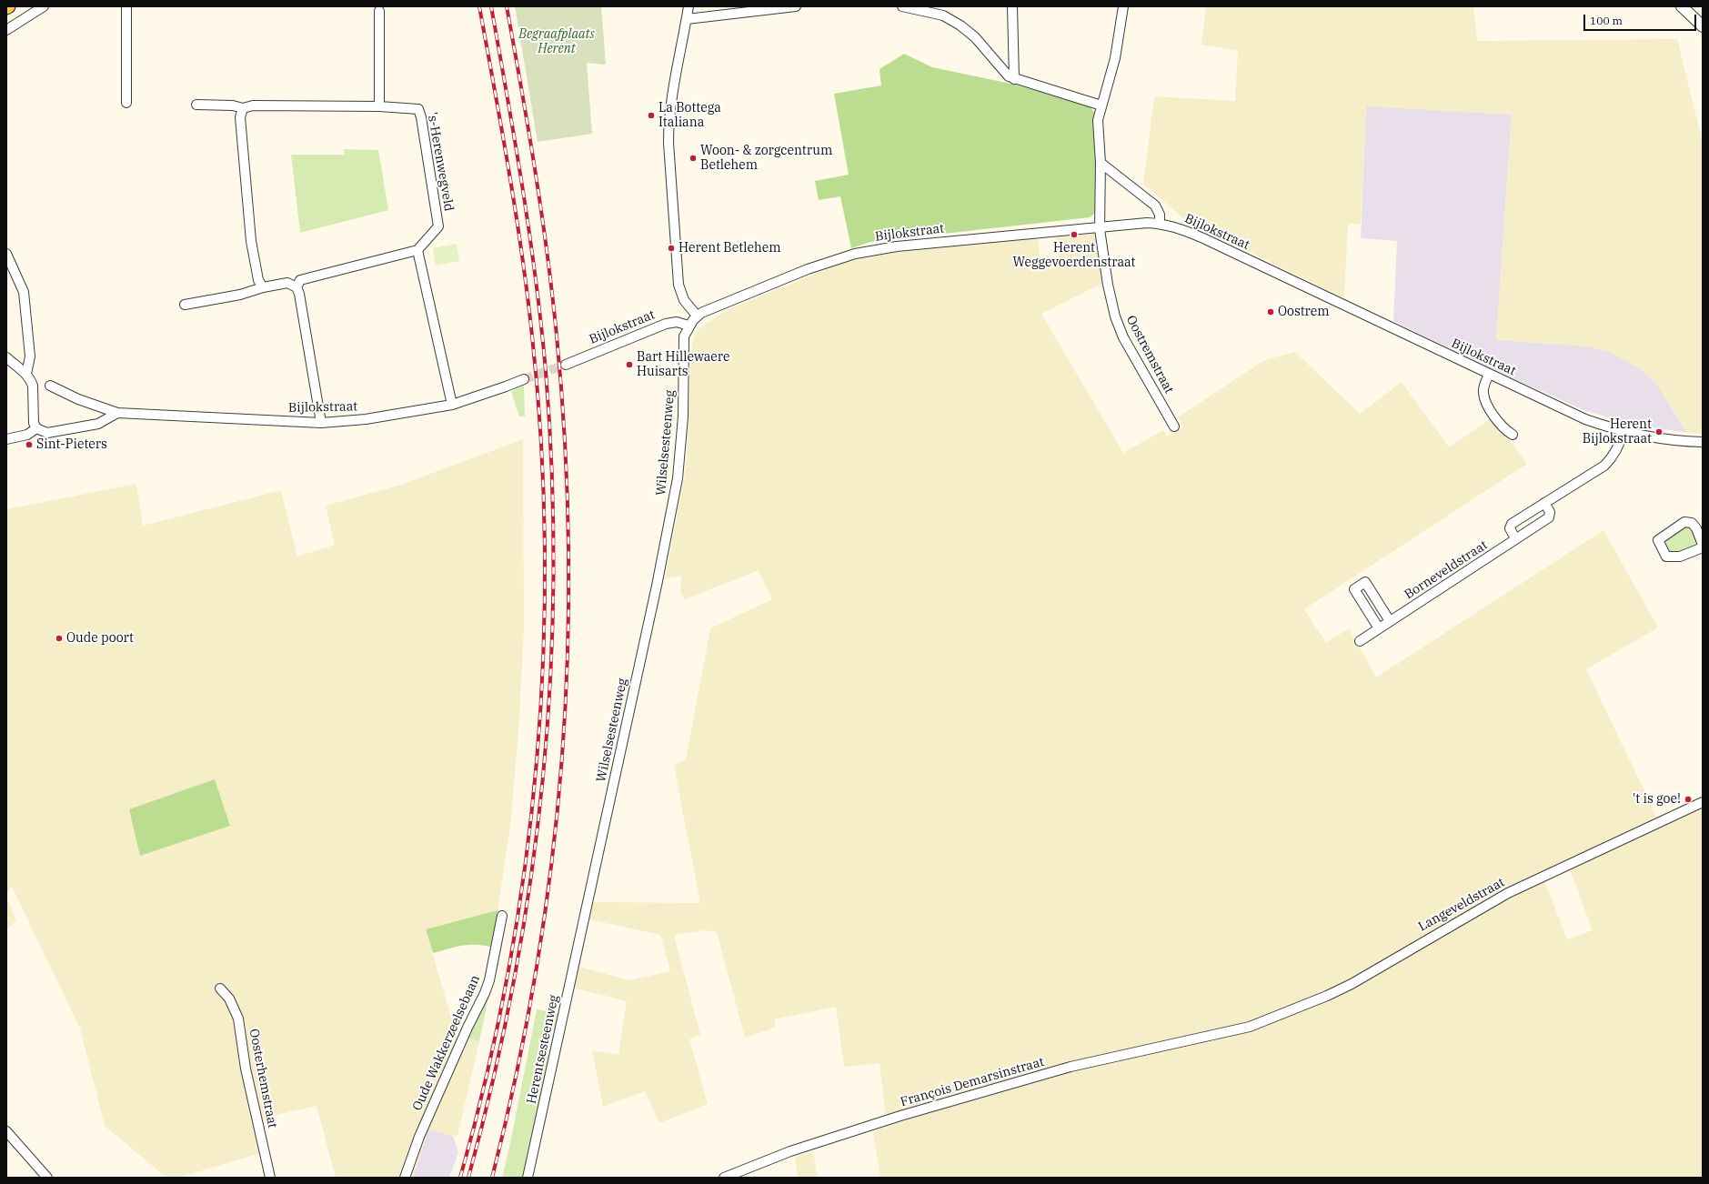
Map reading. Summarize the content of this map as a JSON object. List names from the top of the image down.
{
  "streets": {
    "street": [
      "'s-Herenwegveld",
      "Bijlokstraat",
      "Oostremstraat",
      "Wilselsesteenweg",
      "Borneveldstraat",
      "Langeveldstraat",
      "Oude Wakkerzeelsebaan",
      "Herentsesteenweg",
      "Oosterhemstraat",
      "François Demarsinstraat"
    ]
  },
  "crossings": [
    ["Bijlokstraat", "Oostremstraat"],
    ["Bijlokstraat", "Wilselsesteenweg"],
    ["Wilselsesteenweg", "Herentsesteenweg"],
    ["Langeveldstraat", "François Demarsinstraat"]
  ],
  "parks": ["Begraafplaats Herent"],
  "places": [
    "La Bottega Italiana",
    "Woon- & zorgcentrum Betlehem",
    "Herent Weggevoerdenstraat",
    "Herent Betlehem",
    "Oostrem",
    "Bart Hillewaere Huisarts",
    "Herent Bijlokstraat",
    "Sint-Pieters",
    "Oude poort",
    "'t is goe!"
  ],
  "scale_bar": "100 m"
}
